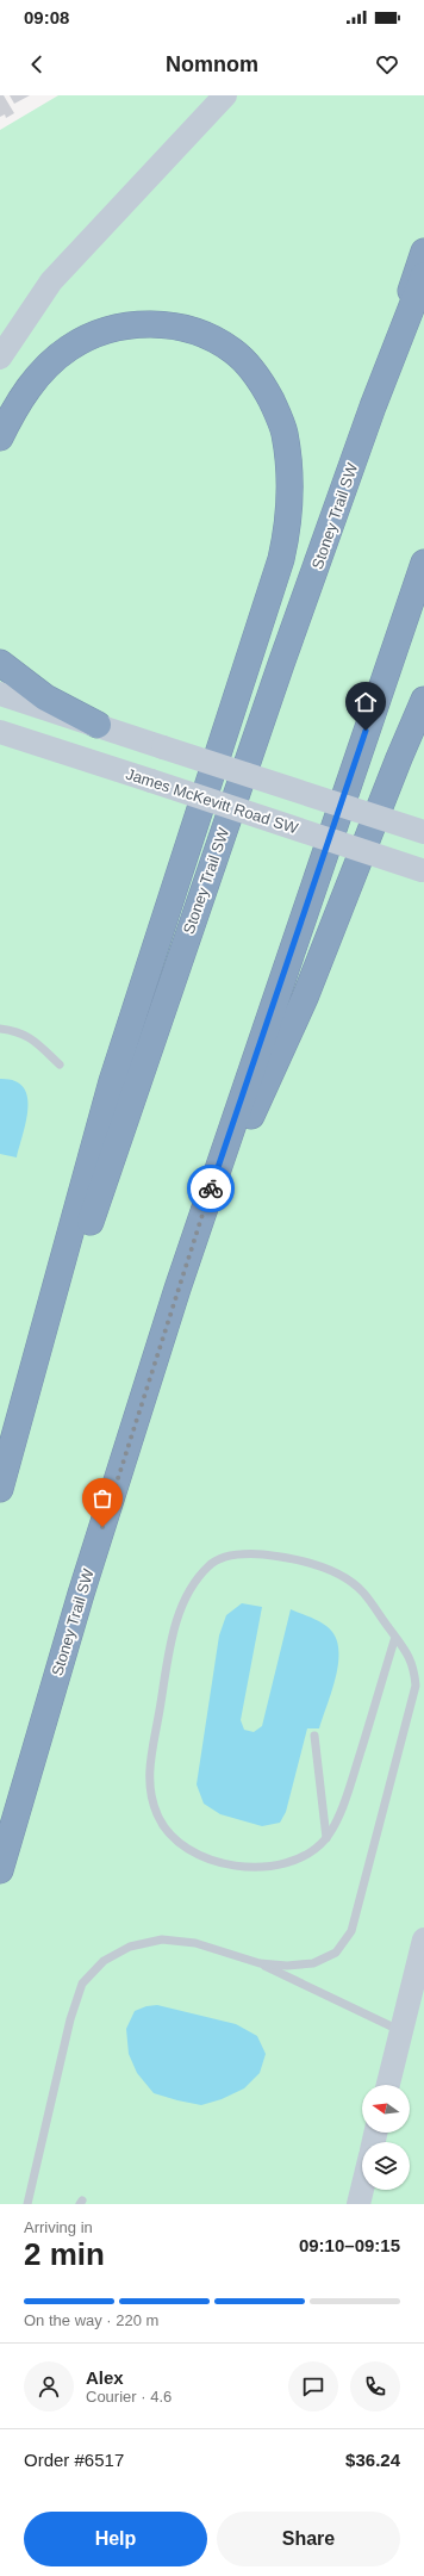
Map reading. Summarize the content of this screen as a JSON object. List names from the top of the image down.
{
  "streets": {
    "highway": ["Stoney Trail SW"],
    "main road": ["James McKevitt Road SW"]
  },
  "north": "left",
  "page": {
    "status": "09:08",
    "header": "Nomnom",
    "heading": ["2 min", "Arriving in", "09:10–09:15"],
    "panel": [
      "Alex",
      "Courier · 4.6",
      "Order #6517",
      "$36.24"
    ],
    "bar": "On the way · 220 m",
    "buttons": ["Help", "Share"]
  }
}
